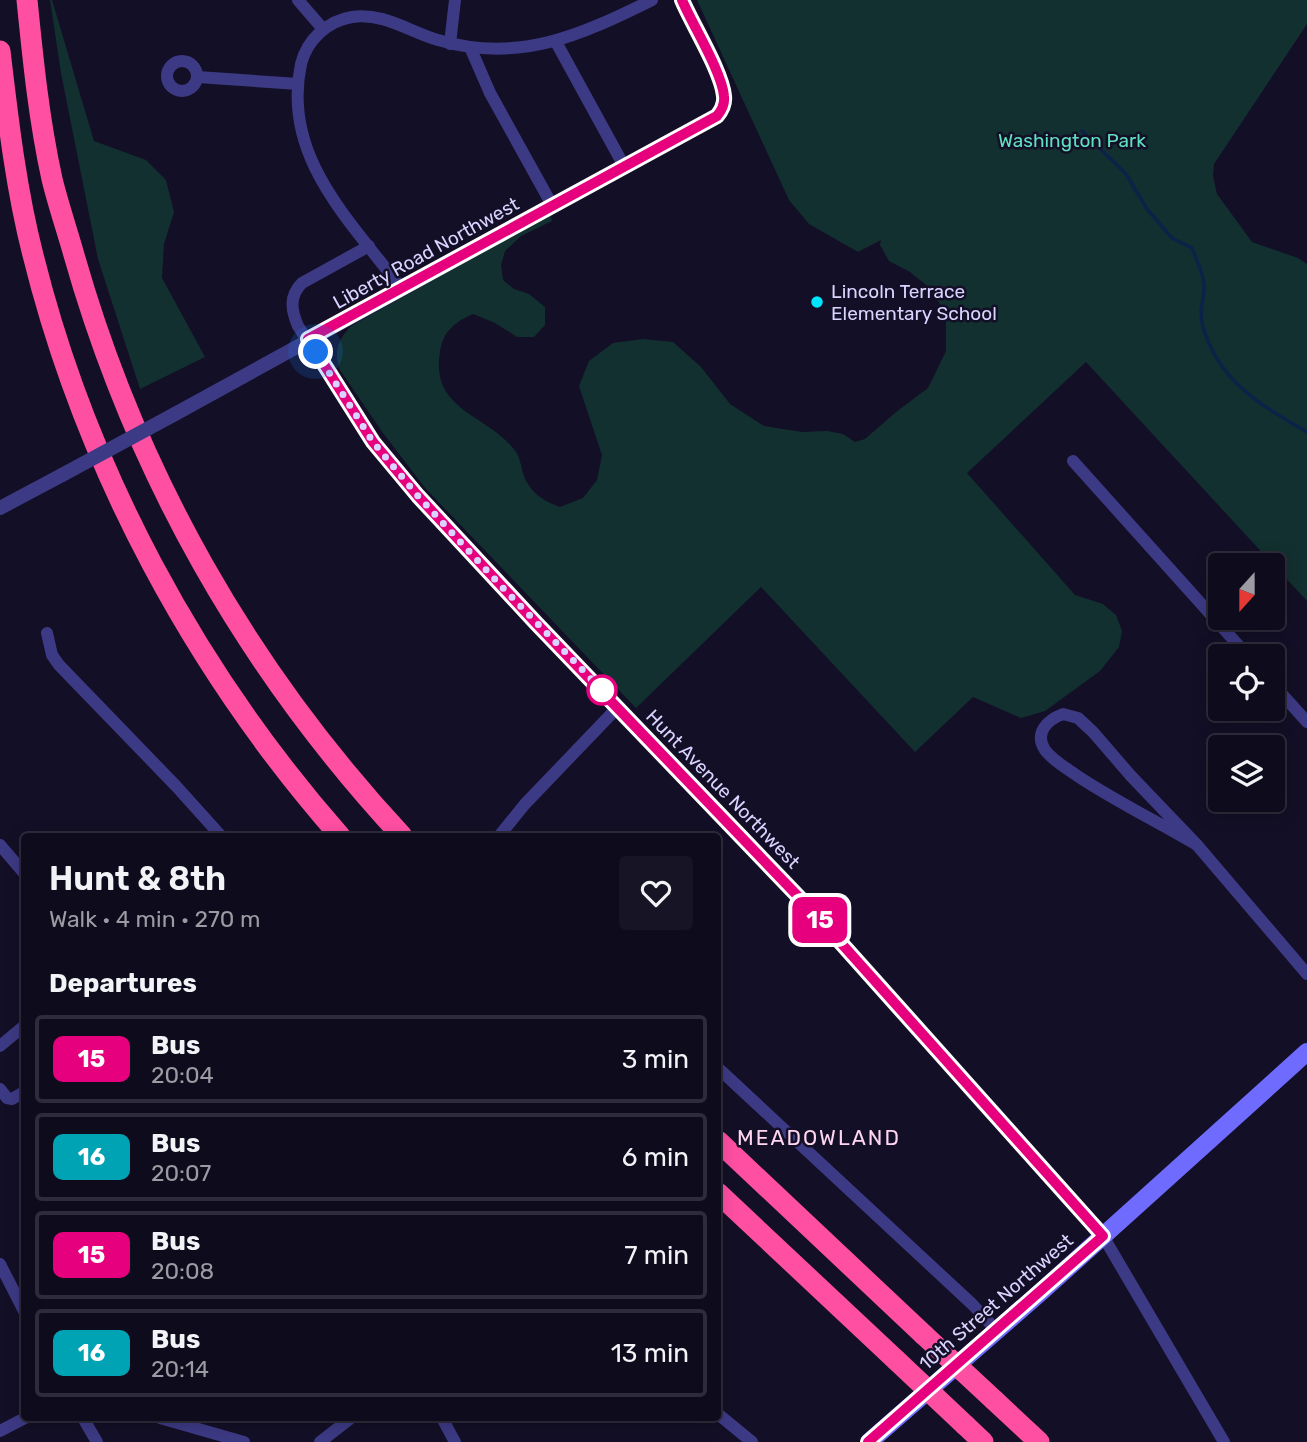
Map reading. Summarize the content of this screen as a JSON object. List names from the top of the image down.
{
  "streets": {
    "main road": ["10th Street Northwest"],
    "street": ["Liberty Road Northwest", "Hunt Avenue Northwest"]
  },
  "crossings": [
    ["Liberty Road Northwest", "Hunt Avenue Northwest"],
    ["Hunt Avenue Northwest", "10th Street Northwest"]
  ],
  "districts": ["MEADOWLAND"],
  "parks": ["Washington Park"],
  "places": ["Lincoln Terrace Elementary School"],
  "lines": ["bus line 15"],
  "north": "bottom",
  "page": {
    "on_map": "15",
    "heading": [
      ["Hunt & 8th", "Walk · 4 min · 270 m"],
      "Departures"
    ],
    "list": [
      {
        "mark": "15",
        "name": "Bus",
        "note": "20:04",
        "value": "3 min"
      },
      {
        "mark": "16",
        "name": "Bus",
        "note": "20:07",
        "value": "6 min"
      },
      {
        "mark": "15",
        "name": "Bus",
        "note": "20:08",
        "value": "7 min"
      },
      {
        "mark": "16",
        "name": "Bus",
        "note": "20:14",
        "value": "13 min"
      }
    ]
  }
}
